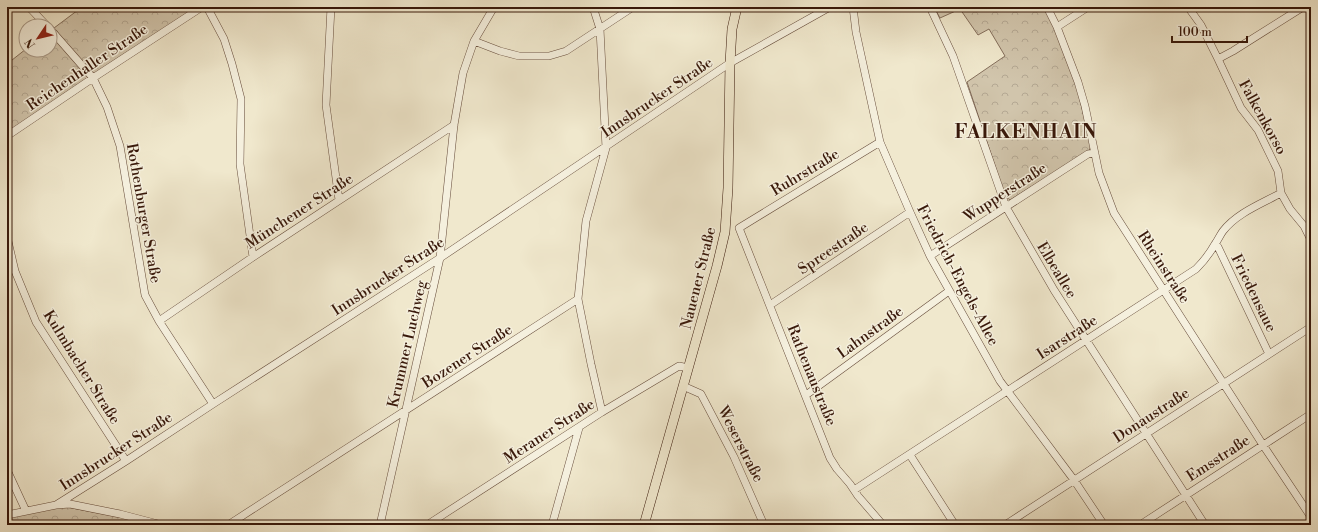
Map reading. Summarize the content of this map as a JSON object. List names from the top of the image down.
{
  "streets": {
    "main road": ["Nauener Straße"],
    "street": [
      "Reichenhaller Straße",
      "Innsbrucker Straße",
      "Falkenkorso",
      "Ruhrstraße",
      "Wupperstraße",
      "Münchener Straße",
      "Rothenburger Straße",
      "Spreestraße",
      "Rheinstraße",
      "Elbeallee",
      "Friedrich-Engels-Allee",
      "Friedensaue",
      "Lahnstraße",
      "Isarstraße",
      "Krummer Luchweg",
      "Bozener Straße",
      "Kulmbacher Straße",
      "Rathenaustraße",
      "Donaustraße",
      "Meraner Straße",
      "Weserstraße",
      "Emsstraße"
    ]
  },
  "crossings": [
    ["Reichenhaller Straße", "Rothenburger Straße"],
    ["Innsbrucker Straße", "Rothenburger Straße"],
    ["Innsbrucker Straße", "Nauener Straße"],
    ["Innsbrucker Straße", "Krummer Luchweg"],
    ["Innsbrucker Straße", "Kulmbacher Straße"],
    ["Falkenkorso", "Isarstraße"],
    ["Ruhrstraße", "Friedrich-Engels-Allee"],
    ["Ruhrstraße", "Rathenaustraße"],
    ["Wupperstraße", "Rheinstraße"],
    ["Wupperstraße", "Elbeallee"],
    ["Wupperstraße", "Friedrich-Engels-Allee"],
    ["Münchener Straße", "Rothenburger Straße"],
    ["Münchener Straße", "Krummer Luchweg"],
    ["Spreestraße", "Friedrich-Engels-Allee"],
    ["Spreestraße", "Rathenaustraße"],
    ["Rheinstraße", "Isarstraße"],
    ["Rheinstraße", "Donaustraße"],
    ["Rheinstraße", "Emsstraße"],
    ["Elbeallee", "Isarstraße"],
    ["Elbeallee", "Donaustraße"],
    ["Elbeallee", "Emsstraße"],
    ["Friedrich-Engels-Allee", "Lahnstraße"],
    ["Friedrich-Engels-Allee", "Isarstraße"],
    ["Friedrich-Engels-Allee", "Donaustraße"],
    ["Nauener Straße", "Meraner Straße"],
    ["Nauener Straße", "Weserstraße"],
    ["Friedensaue", "Isarstraße"],
    ["Friedensaue", "Donaustraße"],
    ["Lahnstraße", "Rathenaustraße"],
    ["Isarstraße", "Rathenaustraße"],
    ["Krummer Luchweg", "Bozener Straße"]
  ],
  "districts": ["FALKENHAIN"],
  "scale_bar": "100 m",
  "north": "bottom left"
}
